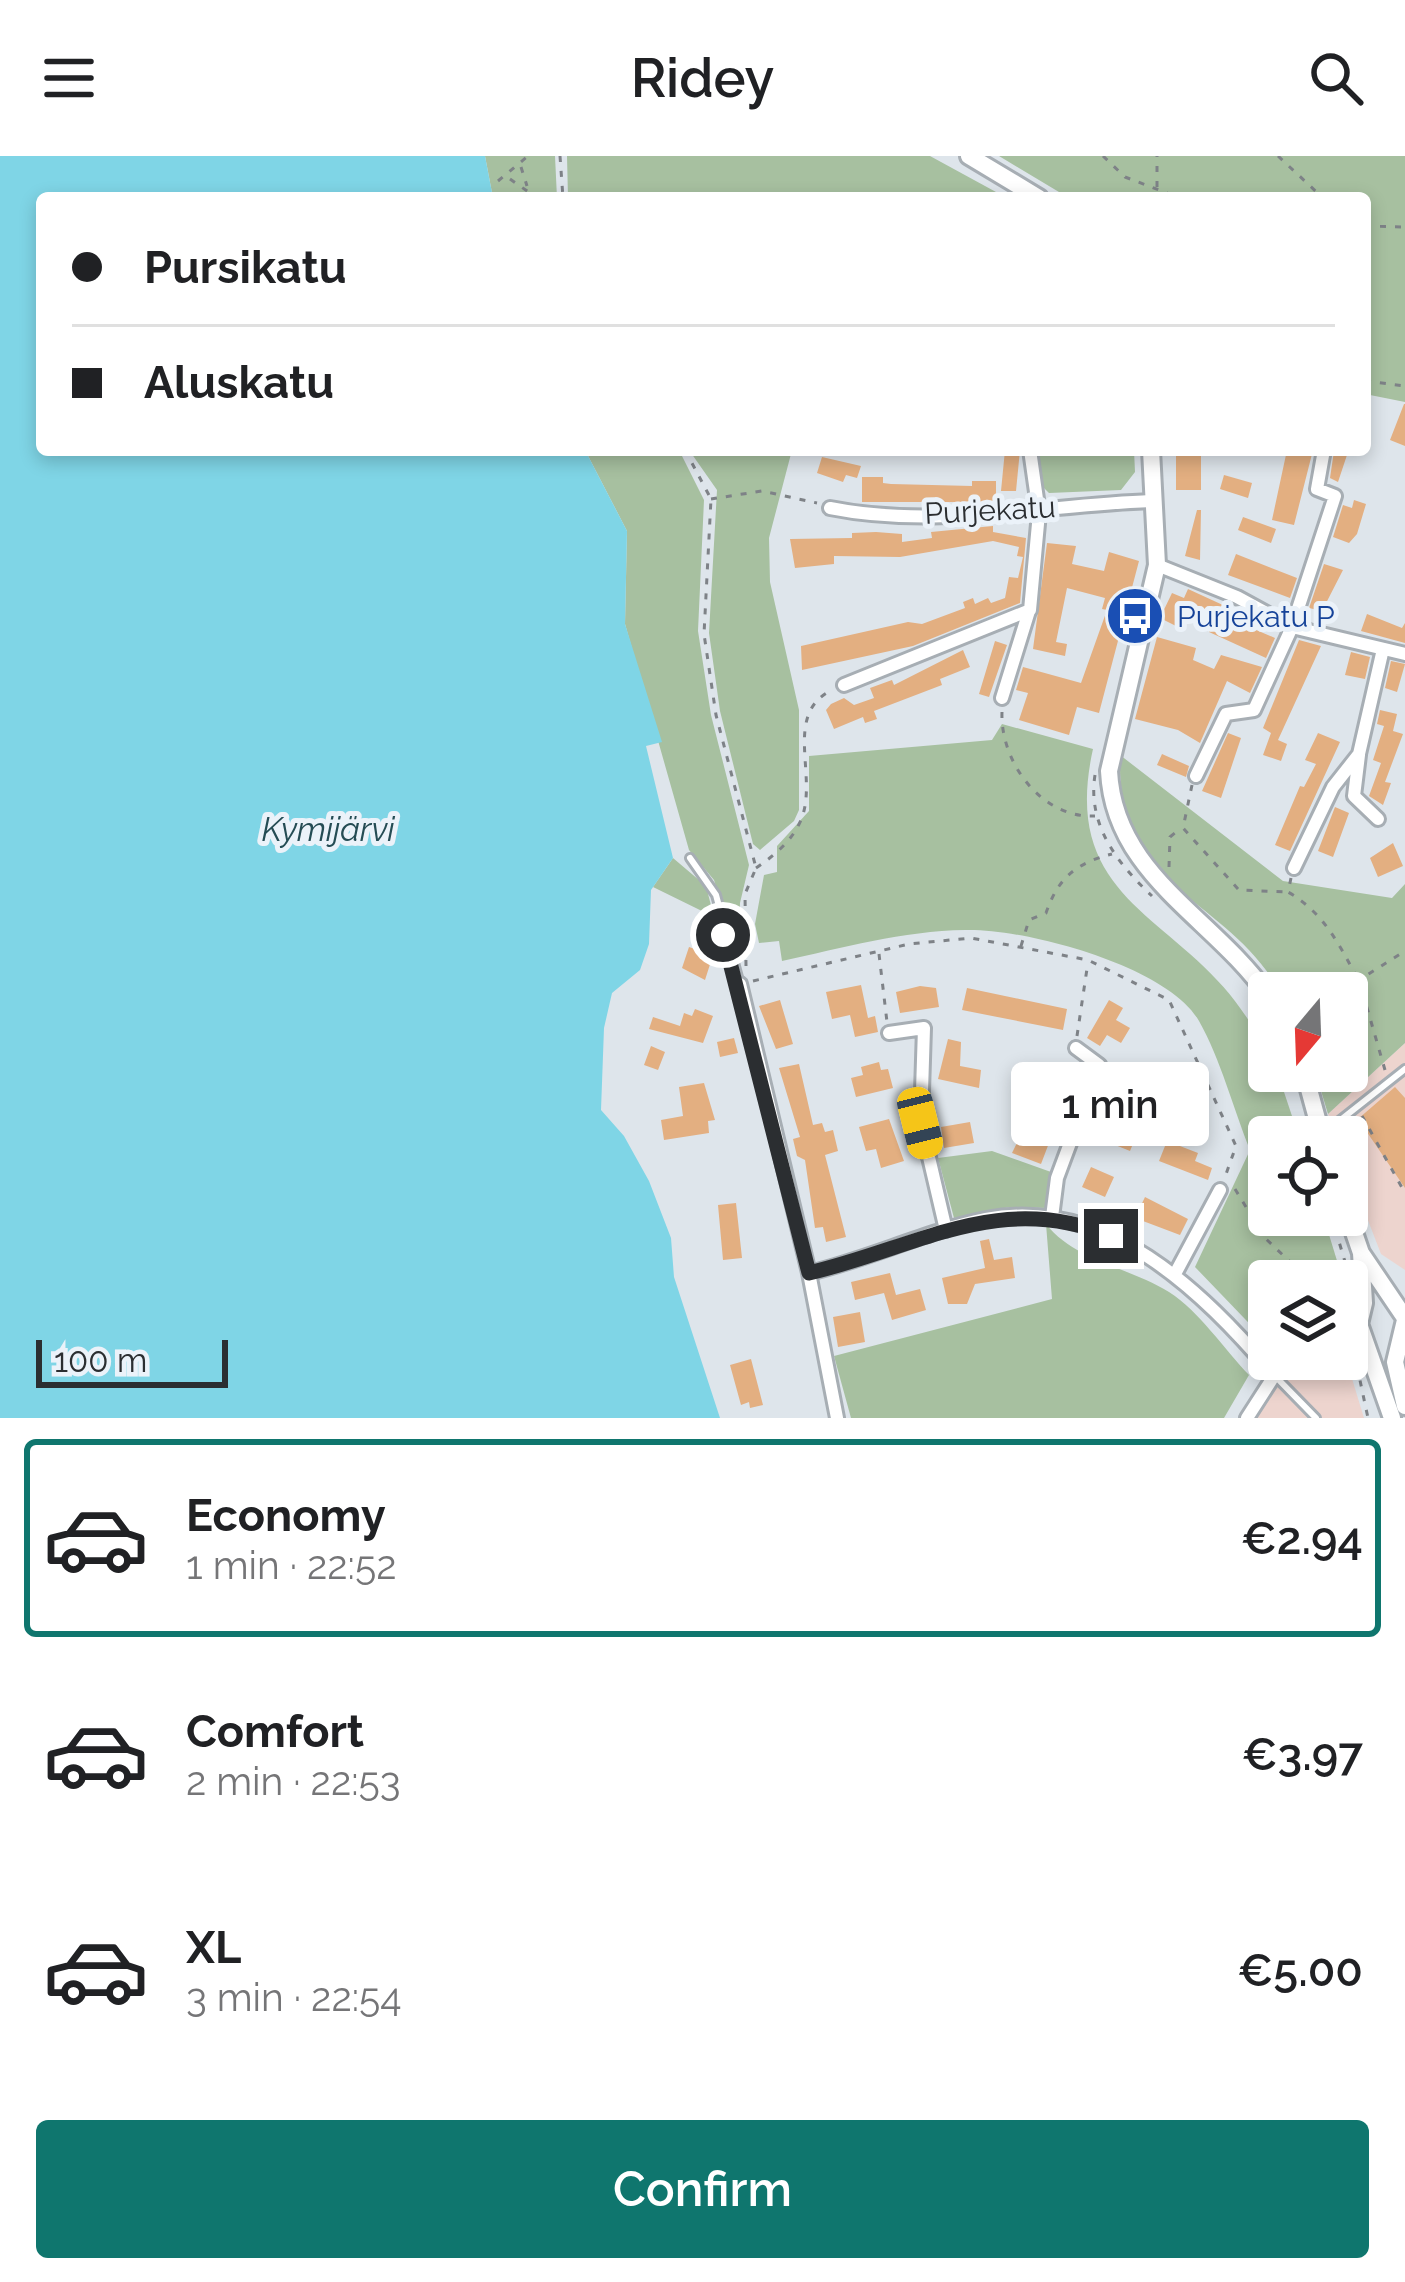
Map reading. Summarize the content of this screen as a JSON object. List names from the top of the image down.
{
  "streets": {
    "street": ["Purjekatu"]
  },
  "water": ["Kymijärvi"],
  "places": {
    "bus stop": ["Purjekatu P"]
  },
  "scale_bar": "100 m",
  "north": "bottom",
  "page": {
    "header": "Ridey",
    "banner": ["Pursikatu", "Aluskatu"],
    "bubble": "1 min",
    "scale": "100 m",
    "list": [
      {
        "name": "Economy",
        "note": "1 min · 22:52",
        "value": "€2.94"
      },
      {
        "name": "Comfort",
        "note": "2 min · 22:53",
        "value": "€3.97"
      },
      {
        "name": "XL",
        "note": "3 min · 22:54",
        "value": "€5.00"
      }
    ],
    "buttons": "Confirm"
  }
}
